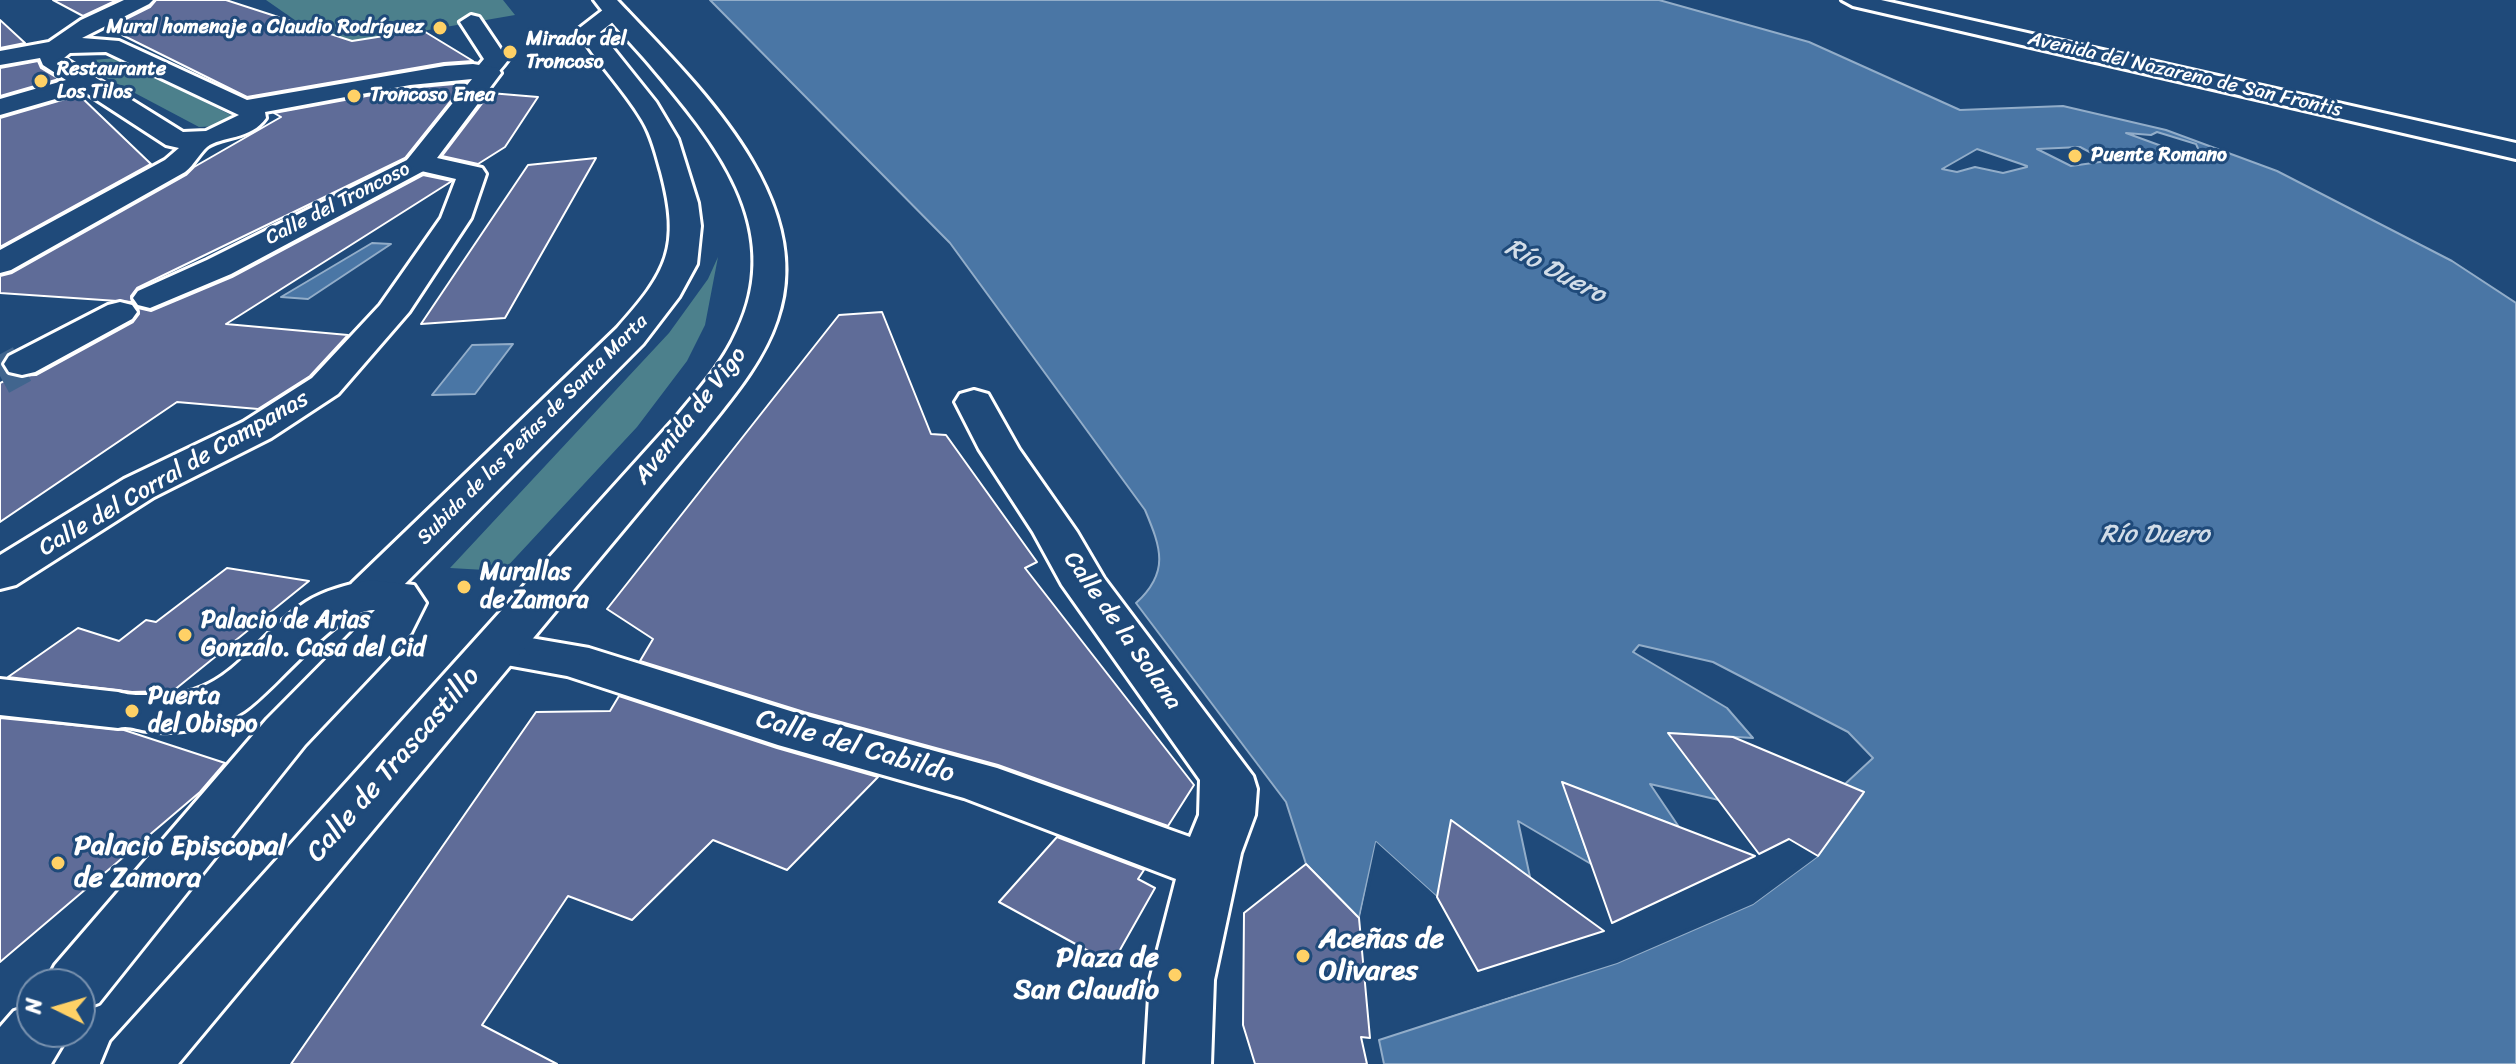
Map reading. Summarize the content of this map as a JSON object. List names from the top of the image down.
{
  "streets": {
    "street": [
      "Avenida del Nazareno de San Frontis",
      "Calle del Troncoso",
      "Avenida de Vigo",
      "Subida de las Peñas de Santa Marta",
      "Calle del Corral de Campanas",
      "Calle de la Solana",
      "Calle del Cabildo",
      "Calle de Trascastillo"
    ]
  },
  "crossings": [
    ["Calle del Troncoso", "Calle del Corral de Campanas"],
    ["Avenida de Vigo", "Subida de las Peñas de Santa Marta"],
    ["Avenida de Vigo", "Calle del Cabildo"],
    ["Avenida de Vigo", "Calle de Trascastillo"],
    ["Calle de la Solana", "Calle del Cabildo"],
    ["Calle del Cabildo", "Calle de Trascastillo"]
  ],
  "water": ["Río Duero"],
  "places": [
    "Mural homenaje a Claudio Rodríguez",
    "Mirador del Troncoso",
    "Restaurante Los Tilos",
    "Troncoso Enea",
    "Puente Romano",
    "Murallas de Zamora",
    "Palacio de Arias Gonzalo. Casa del Cid",
    "Puerta del Obispo",
    "Palacio Episcopal de Zamora",
    "Aceñas de Olivares",
    "Plaza de San Claudio"
  ],
  "north": "left"
}
